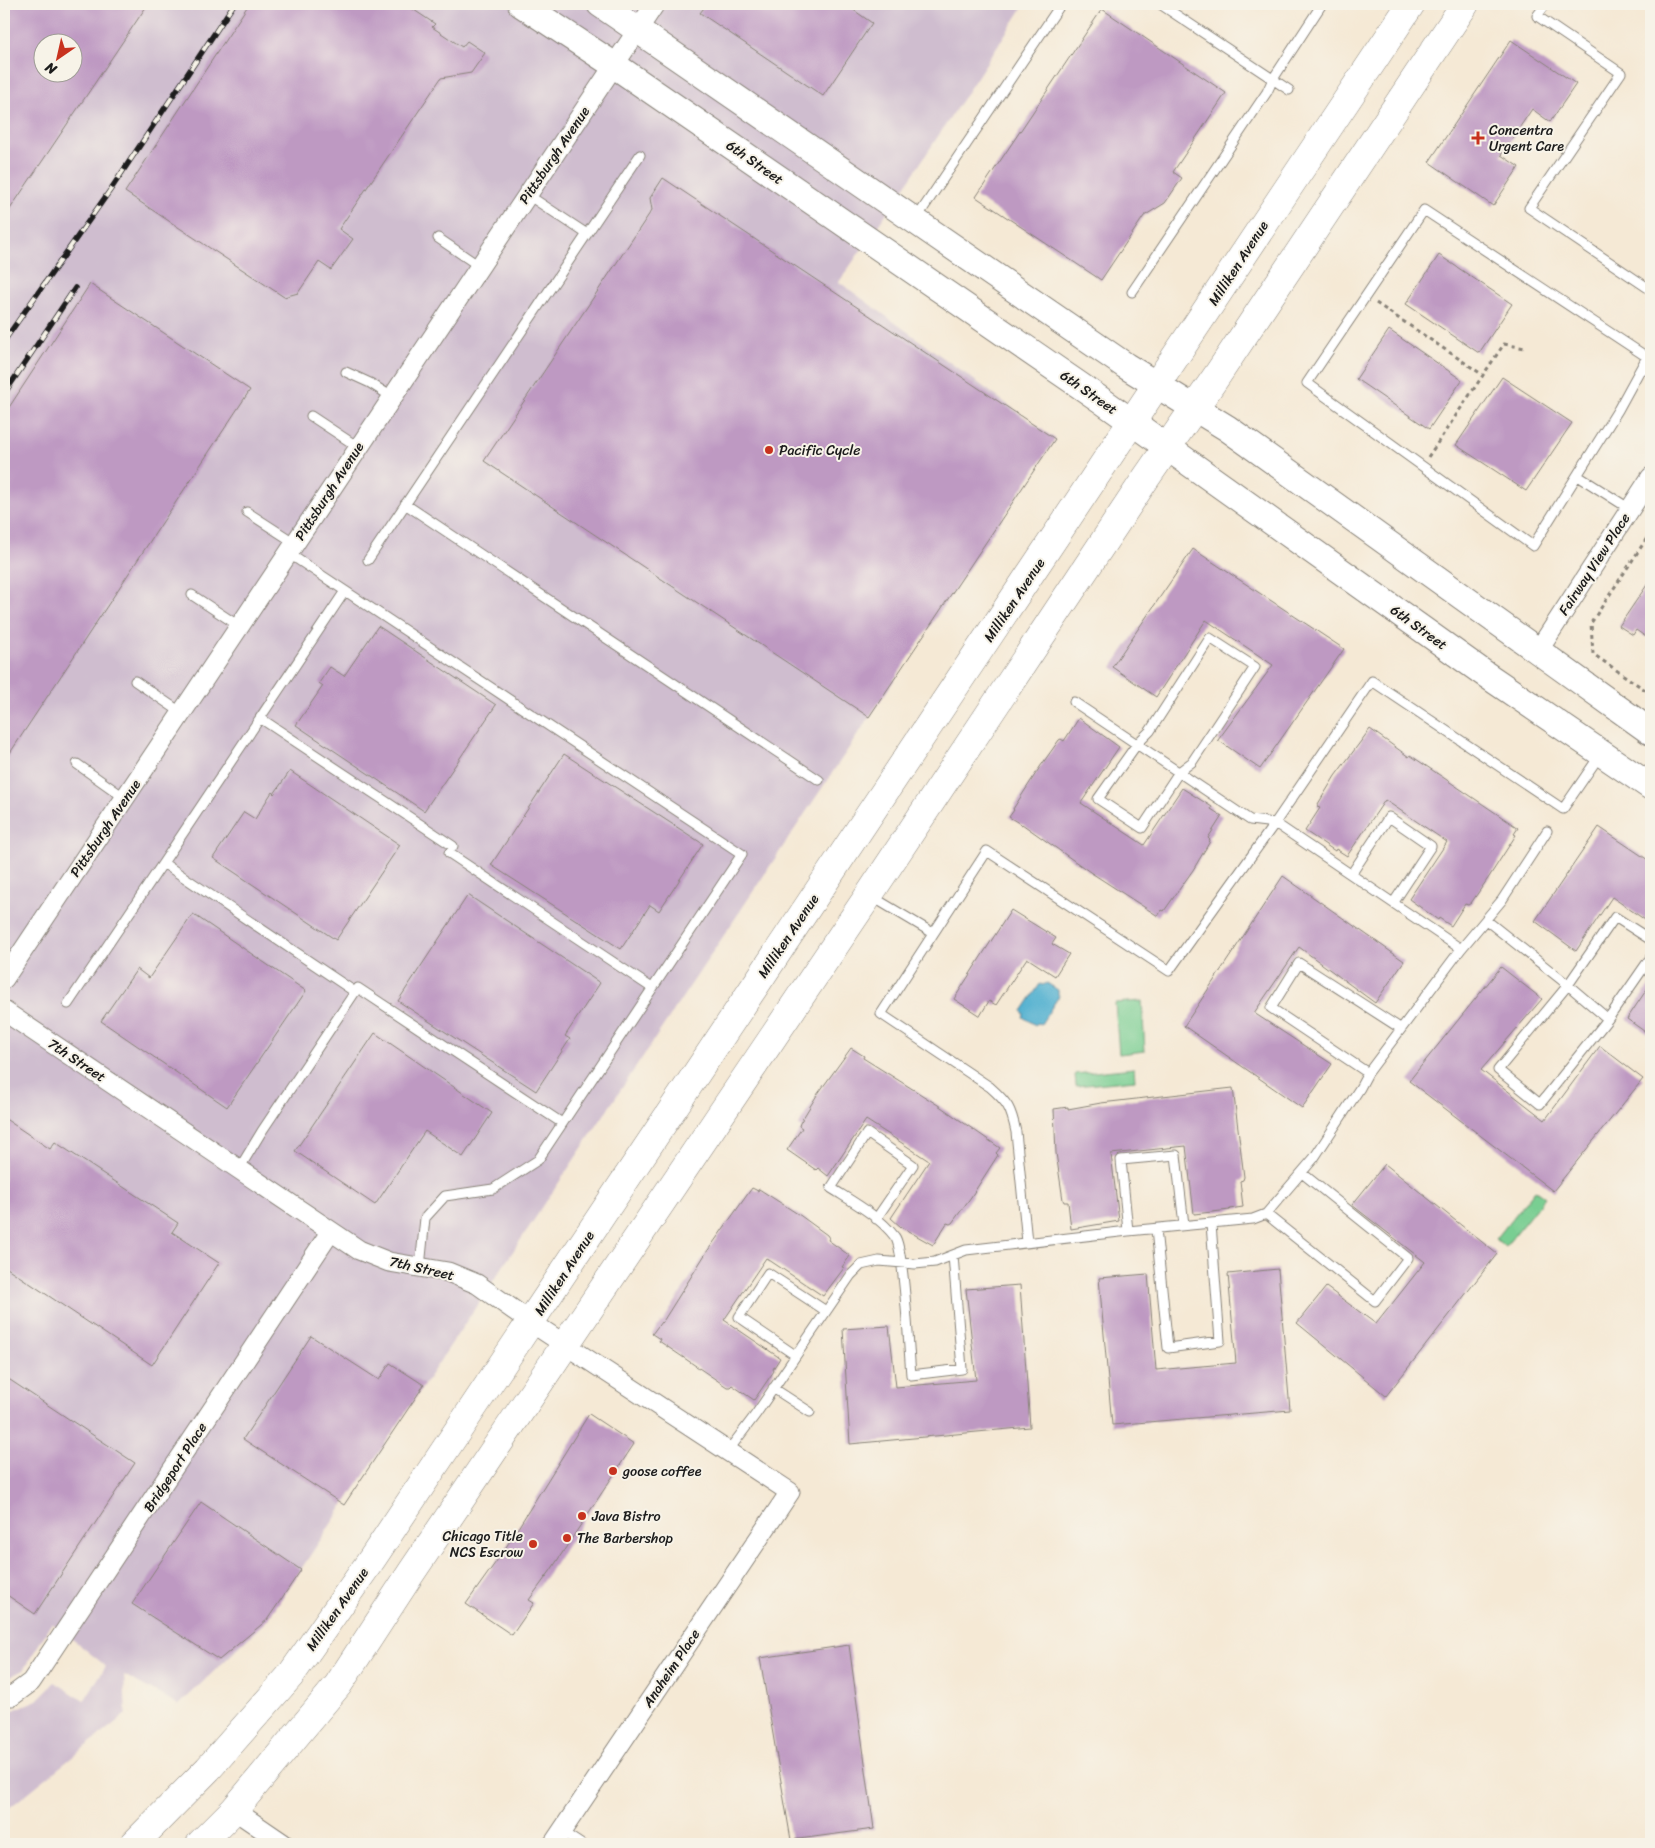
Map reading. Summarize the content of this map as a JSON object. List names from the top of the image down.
{
  "streets": {
    "main road": ["6th Street", "Milliken Avenue"],
    "street": [
      "Pittsburgh Avenue",
      "Fairway View Place",
      "7th Street",
      "Bridgeport Place",
      "Anaheim Place"
    ]
  },
  "crossings": [
    ["Pittsburgh Avenue", "6th Street"],
    ["6th Street", "Milliken Avenue"],
    ["Milliken Avenue", "7th Street"],
    ["7th Street", "Bridgeport Place"],
    ["7th Street", "Anaheim Place"]
  ],
  "places": {
    "health": ["Concentra Urgent Care"],
    "other": [
      "Pacific Cycle",
      "goose coffee",
      "Java Bistro",
      "The Barbershop",
      "Chicago Title NCS Escrow"
    ]
  },
  "north": "bottom left"
}
